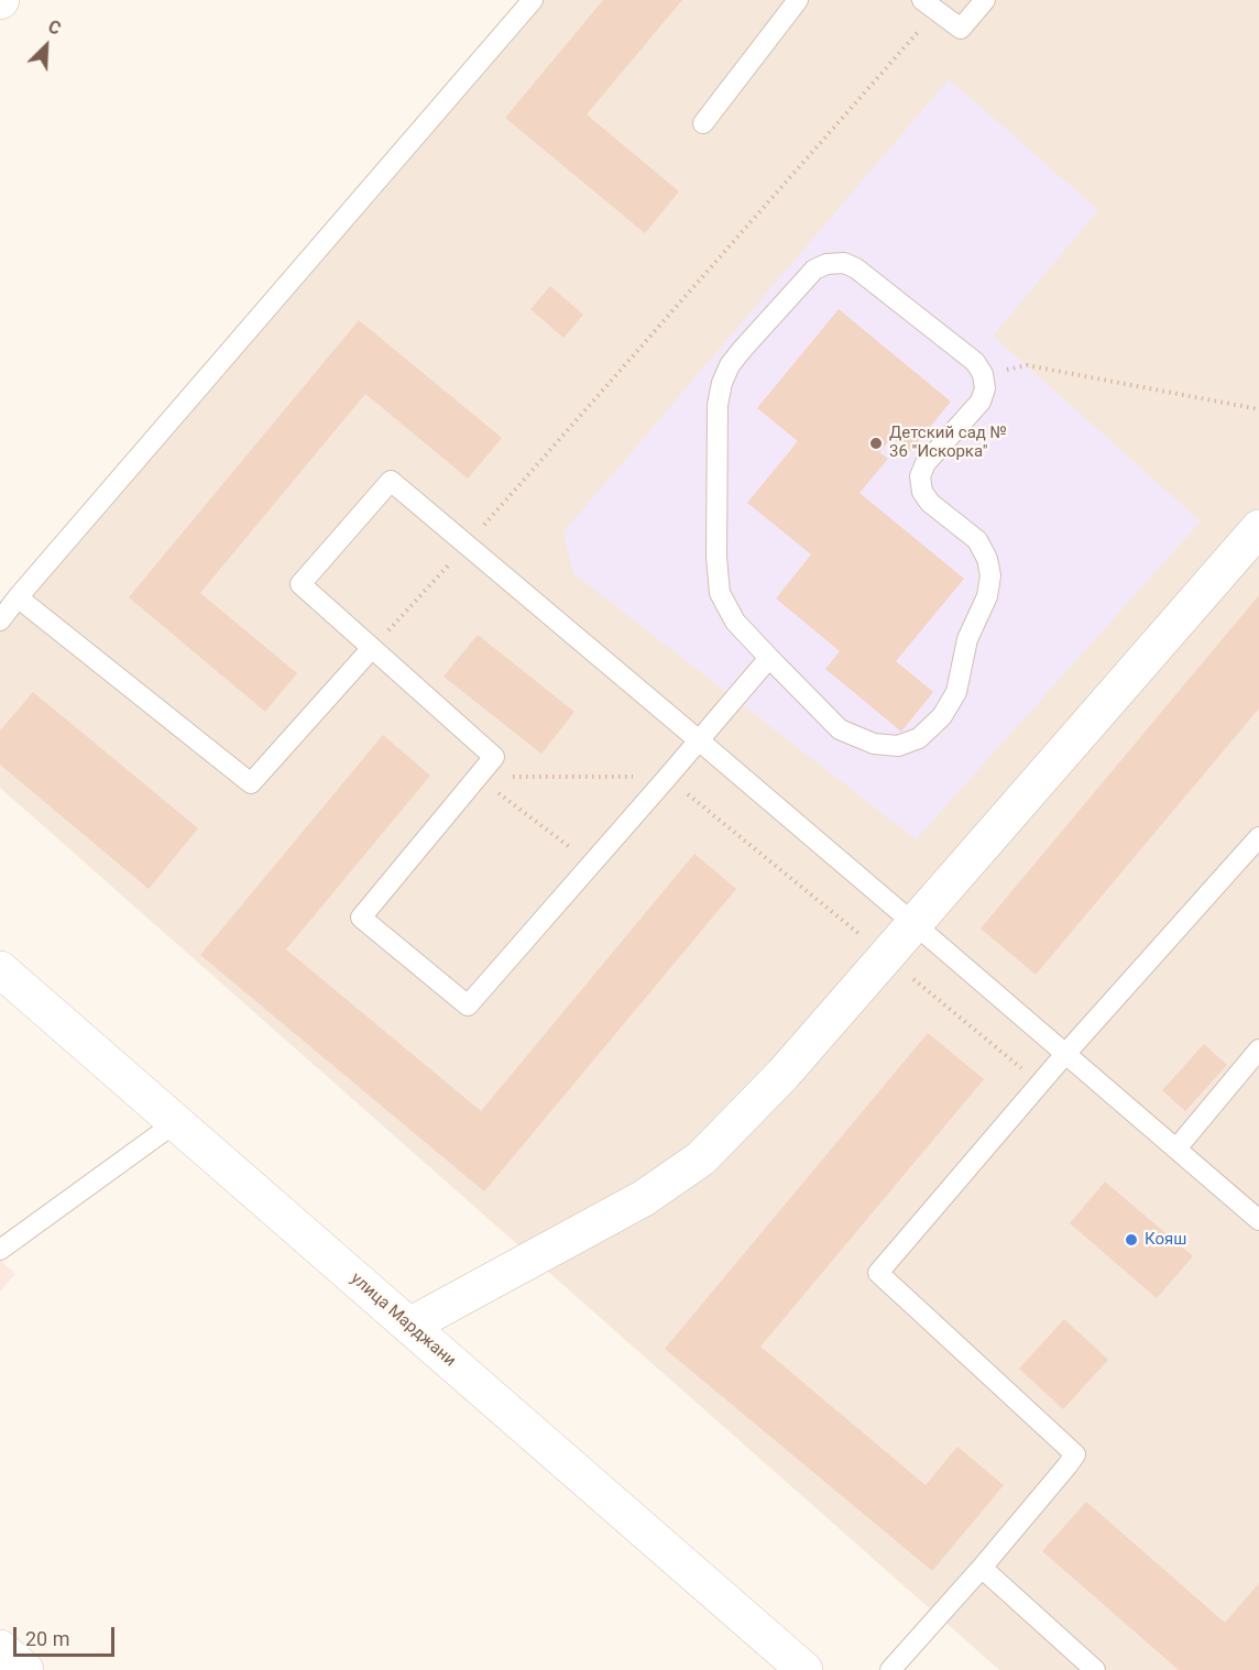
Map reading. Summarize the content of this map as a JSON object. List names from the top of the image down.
{
  "streets": {
    "street": ["улица Марджани"]
  },
  "places": ["Детский сад № 36 \"Искорка\"", "Кояш"],
  "scale_bar": "20 m",
  "north": "top right"
}
